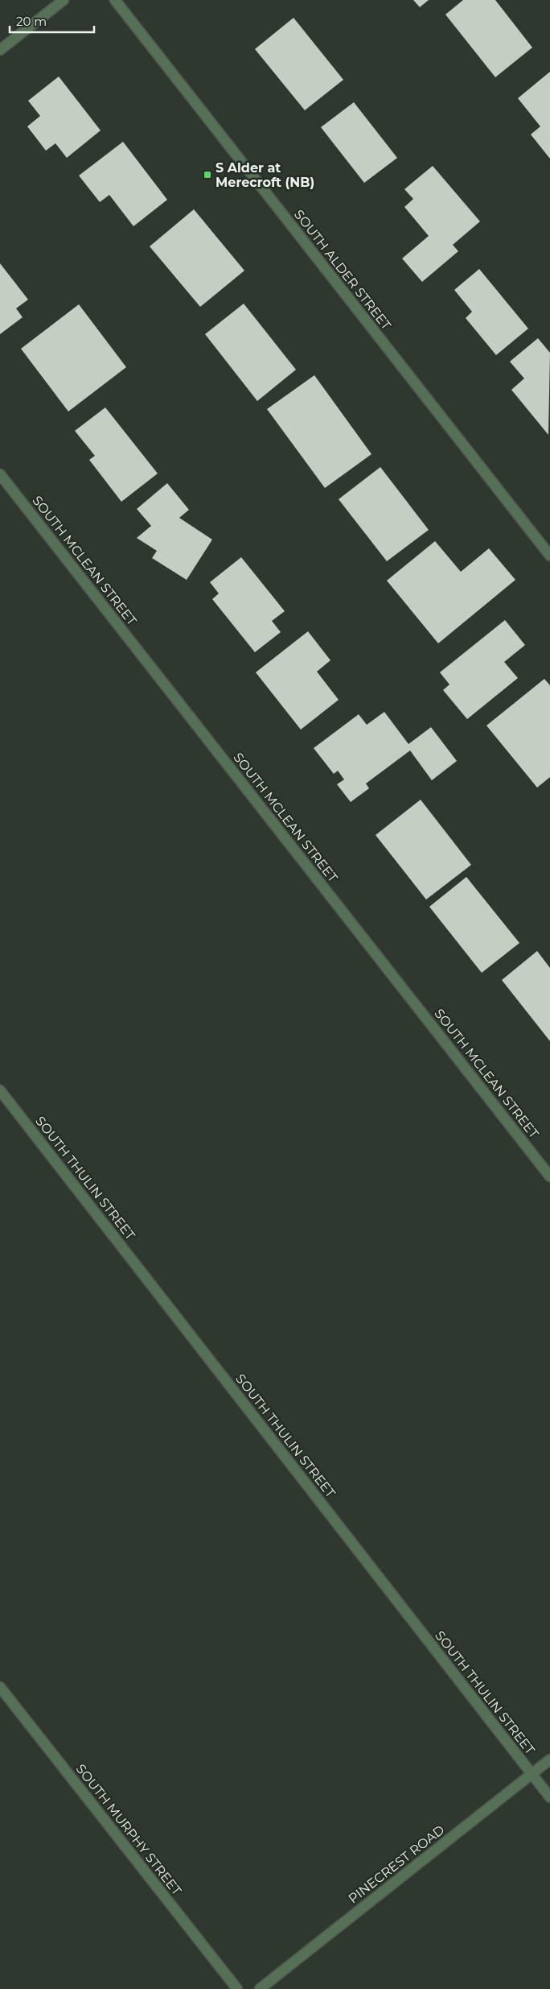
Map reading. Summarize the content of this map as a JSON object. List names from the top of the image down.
{
  "streets": {
    "street": [
      "SOUTH ALDER STREET",
      "SOUTH MCLEAN STREET",
      "SOUTH THULIN STREET",
      "SOUTH MURPHY STREET",
      "PINECREST ROAD"
    ]
  },
  "crossings": [
    ["SOUTH THULIN STREET", "PINECREST ROAD"]
  ],
  "places": {
    "transit": ["S Alder at Merecroft (NB)"]
  },
  "scale_bar": "20 m"
}
